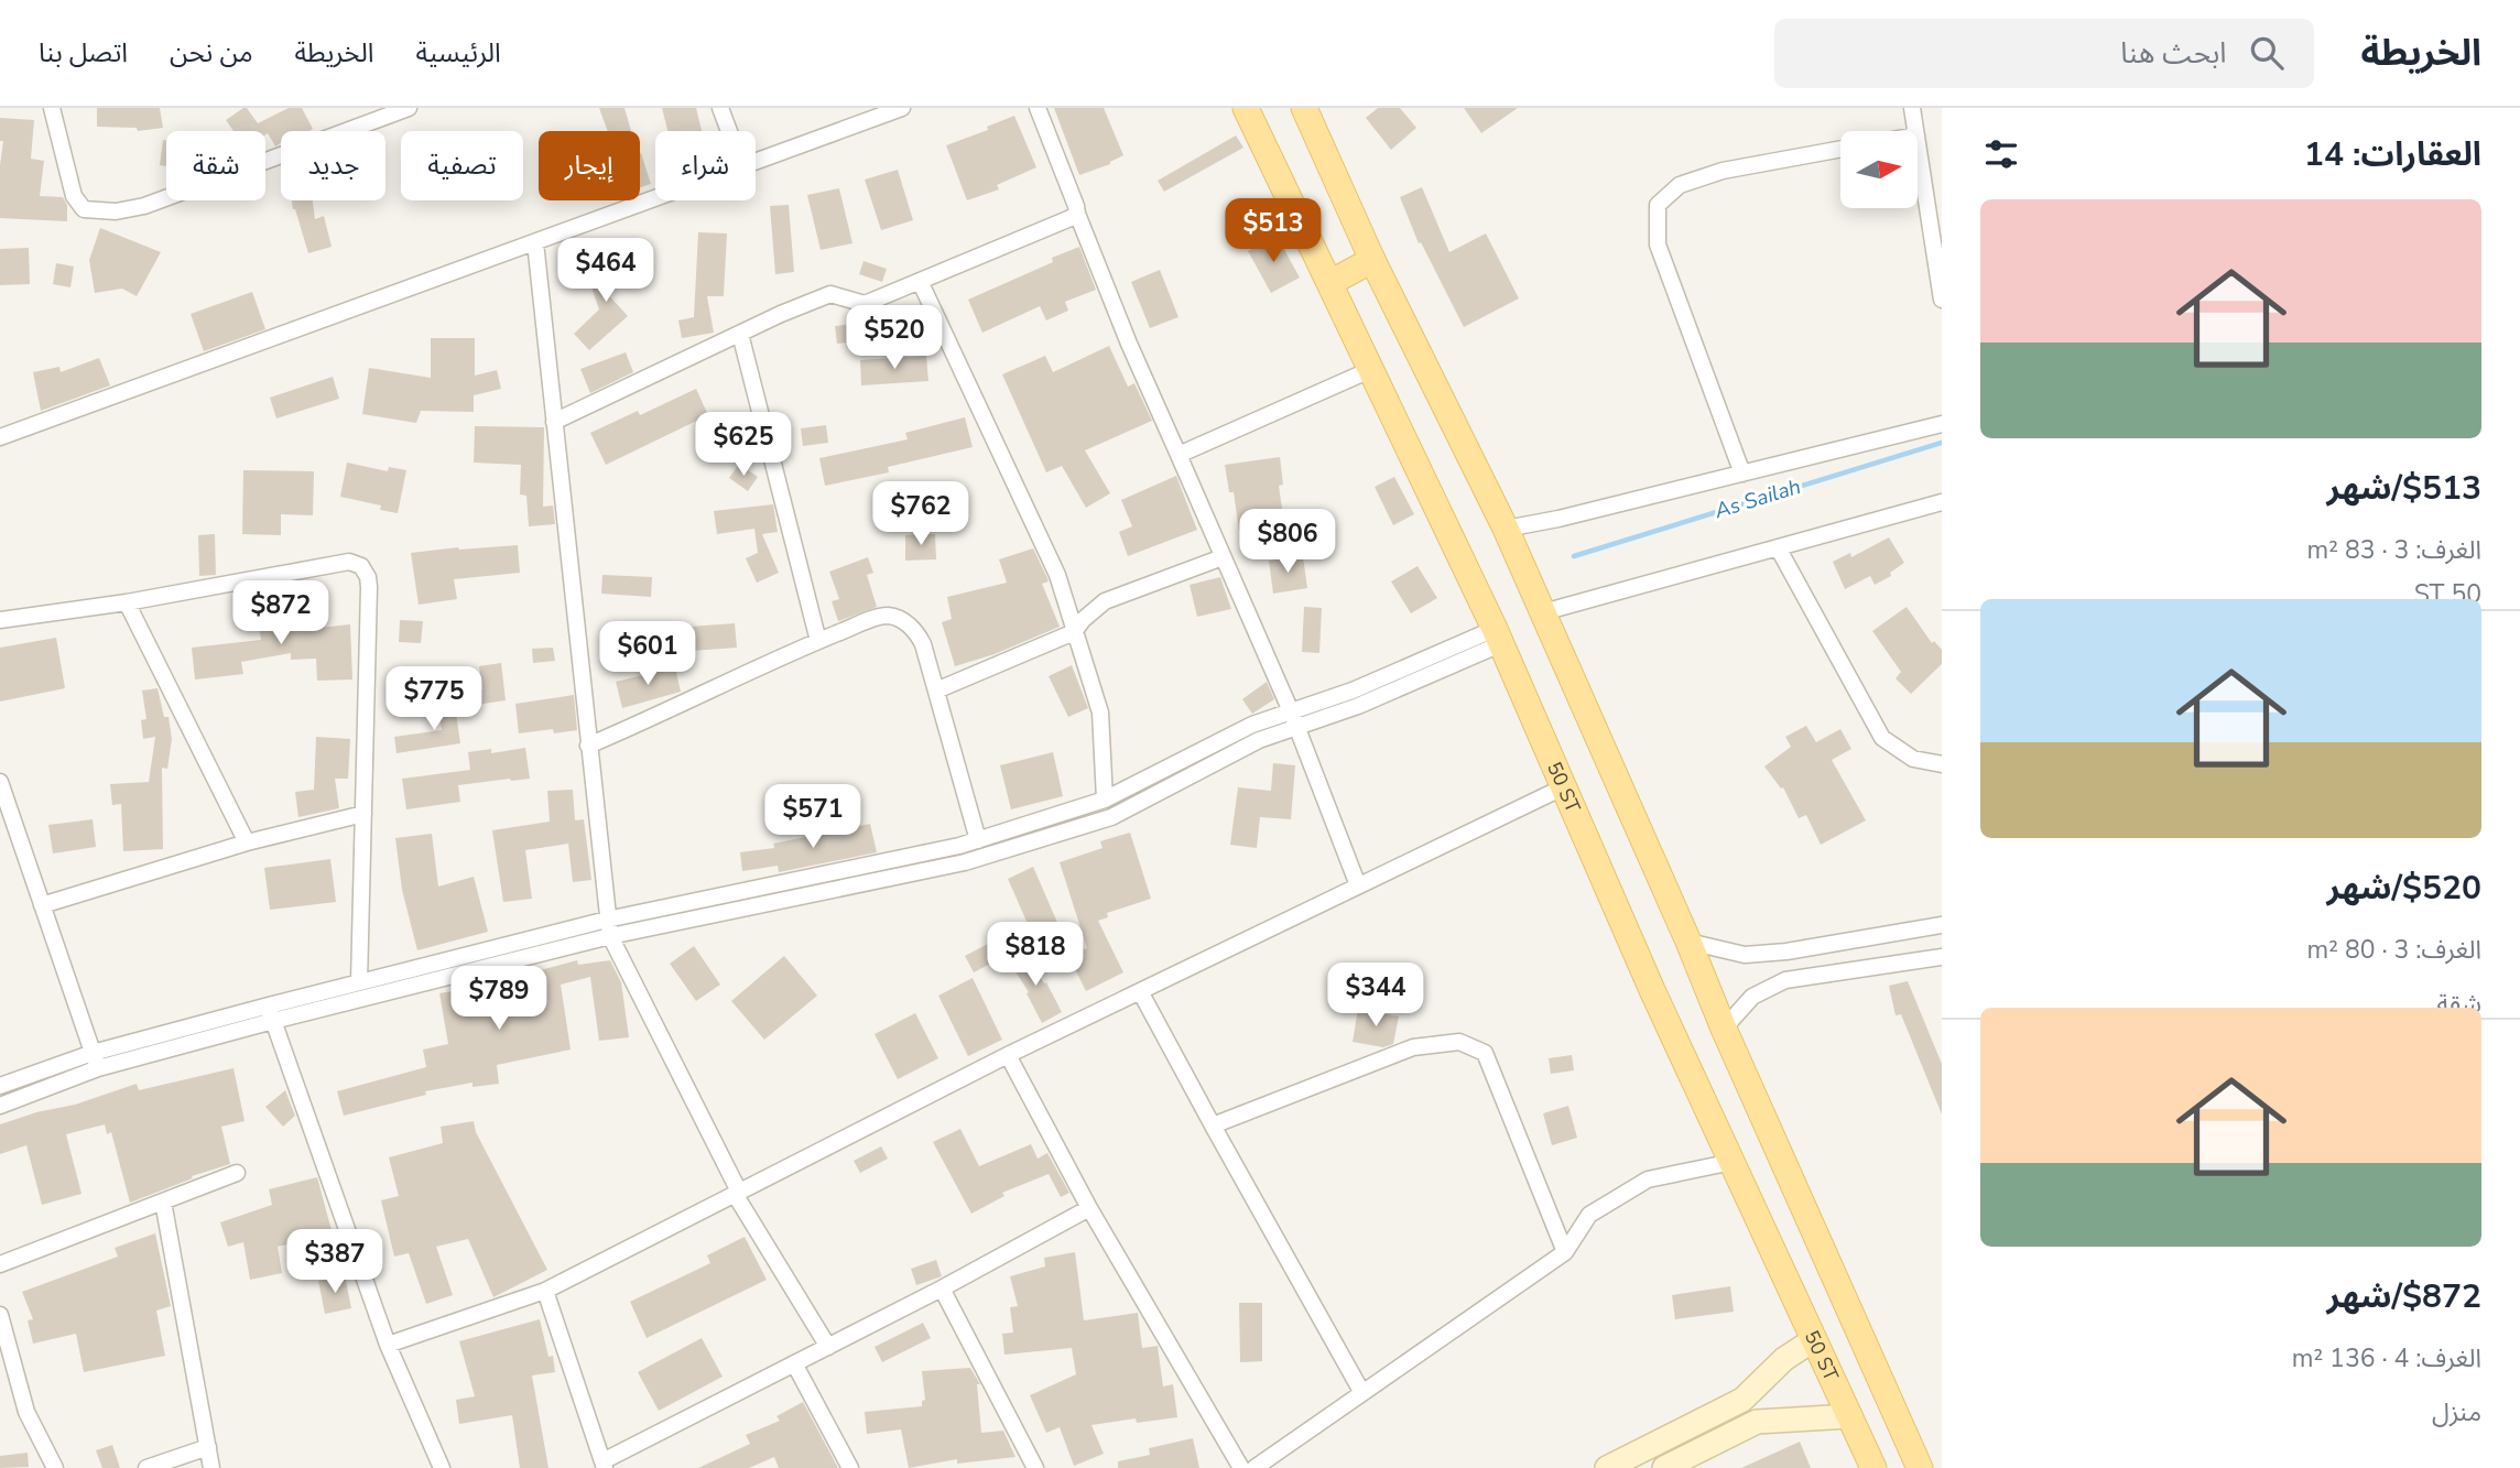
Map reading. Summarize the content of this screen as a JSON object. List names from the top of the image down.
{
  "streets": {
    "main road": ["50 ST"]
  },
  "water": ["As Sailah"],
  "north": "right",
  "page": {
    "header": "الخريطة",
    "search": "ابحث هنا",
    "nav": [
      "الرئيسية",
      "الخريطة",
      "من نحن",
      "اتصل بنا"
    ],
    "heading": "العقارات: 14",
    "chip": [
      "شراء",
      "إيجار",
      "تصفية",
      "جديد",
      "شقة"
    ],
    "price": [
      "$513",
      "$464",
      "$520",
      "$625",
      "$762",
      "$806",
      "$872",
      "$601",
      "$775",
      "$571",
      "$818",
      "$344",
      "$789",
      "$387"
    ],
    "list": [
      {
        "name": "$513/شهر",
        "note": "الغرف: 3 · 83 m² · 50 ST"
      },
      {
        "name": "$520/شهر",
        "note": "الغرف: 3 · 80 m² · شقة"
      },
      {
        "name": "$872/شهر",
        "note": "الغرف: 4 · 136 m² · منزل"
      }
    ]
  }
}
